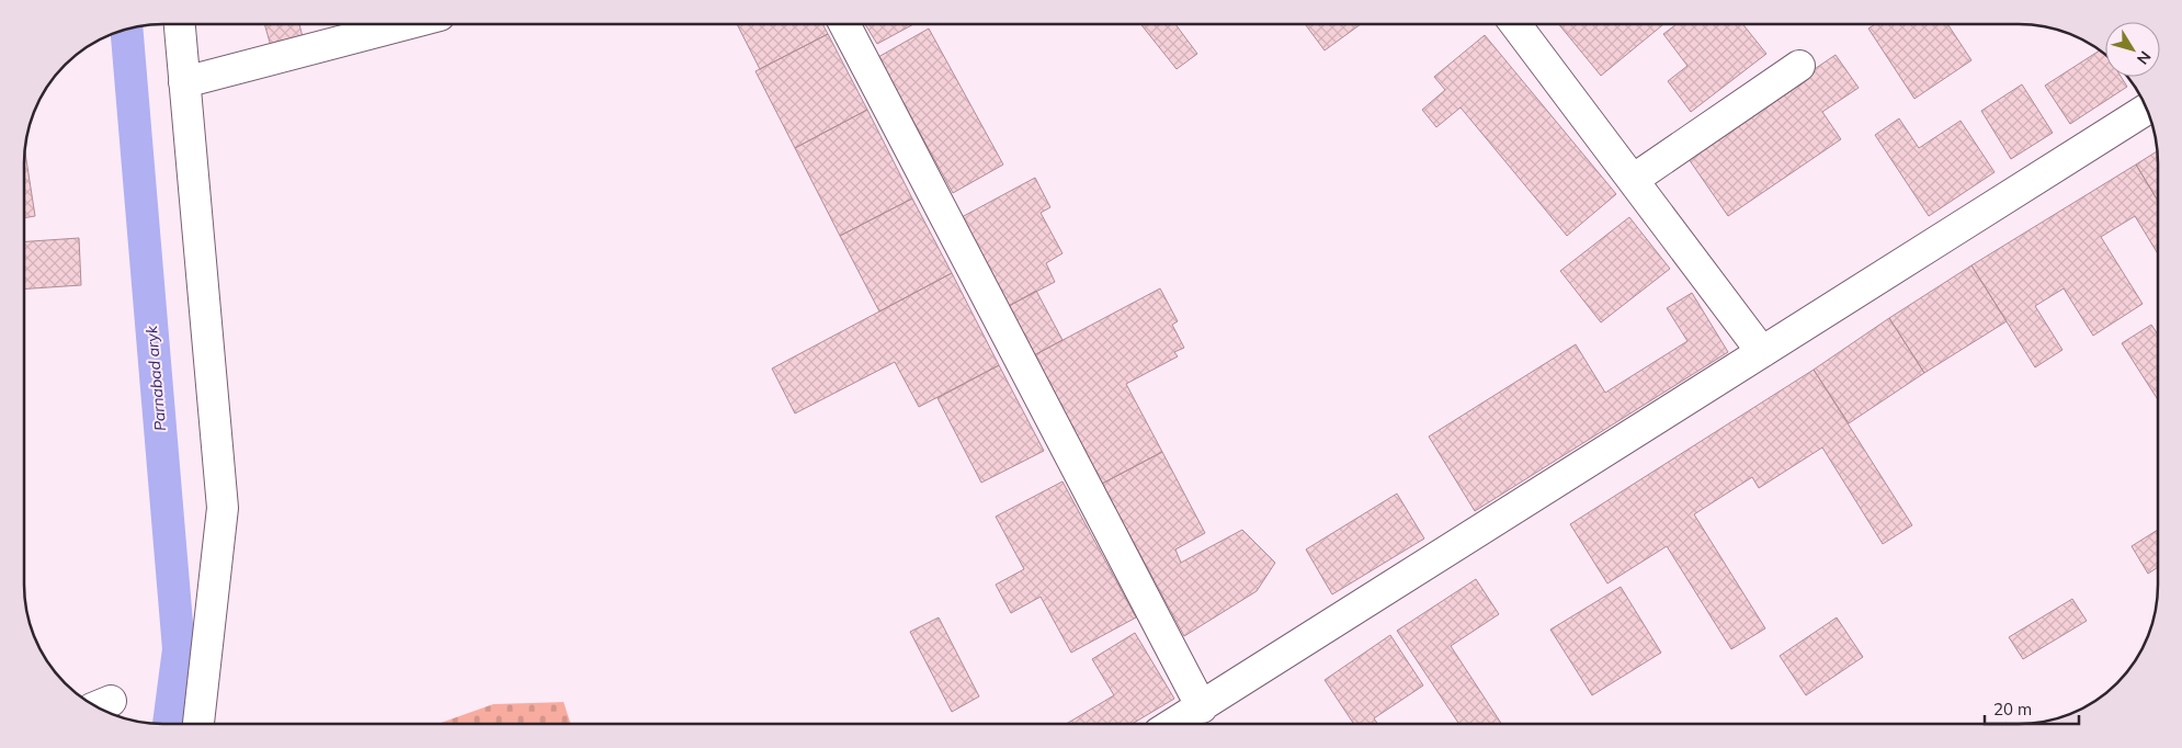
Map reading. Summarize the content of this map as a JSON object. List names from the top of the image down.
{
  "water": ["Parnabad aryk"],
  "scale_bar": "20 m",
  "north": "bottom right"
}
